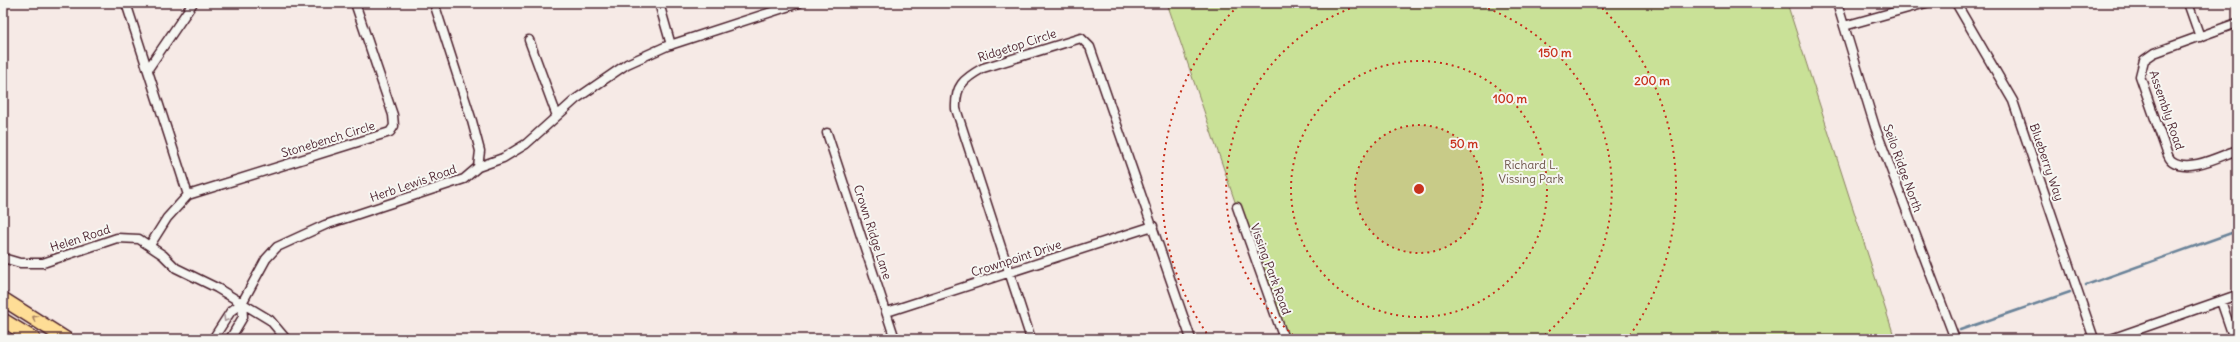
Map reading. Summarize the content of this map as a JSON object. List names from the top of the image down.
{
  "streets": {
    "street": [
      "Ridgetop Circle",
      "Assembly Road",
      "Stonebench Circle",
      "Blueberry Way",
      "Seilo Ridge North",
      "Herb Lewis Road",
      "Crown Ridge Lane",
      "Helen Road",
      "Crownpoint Drive",
      "Vissing Park Road"
    ]
  },
  "crossings": [
    ["Ridgetop Circle", "Crownpoint Drive"],
    ["Herb Lewis Road", "Helen Road"],
    ["Crown Ridge Lane", "Crownpoint Drive"]
  ],
  "parks": ["Richard L. Vissing Park"],
  "rings": [
    "150 m",
    "200 m",
    "100 m",
    "50 m"
  ]
}
